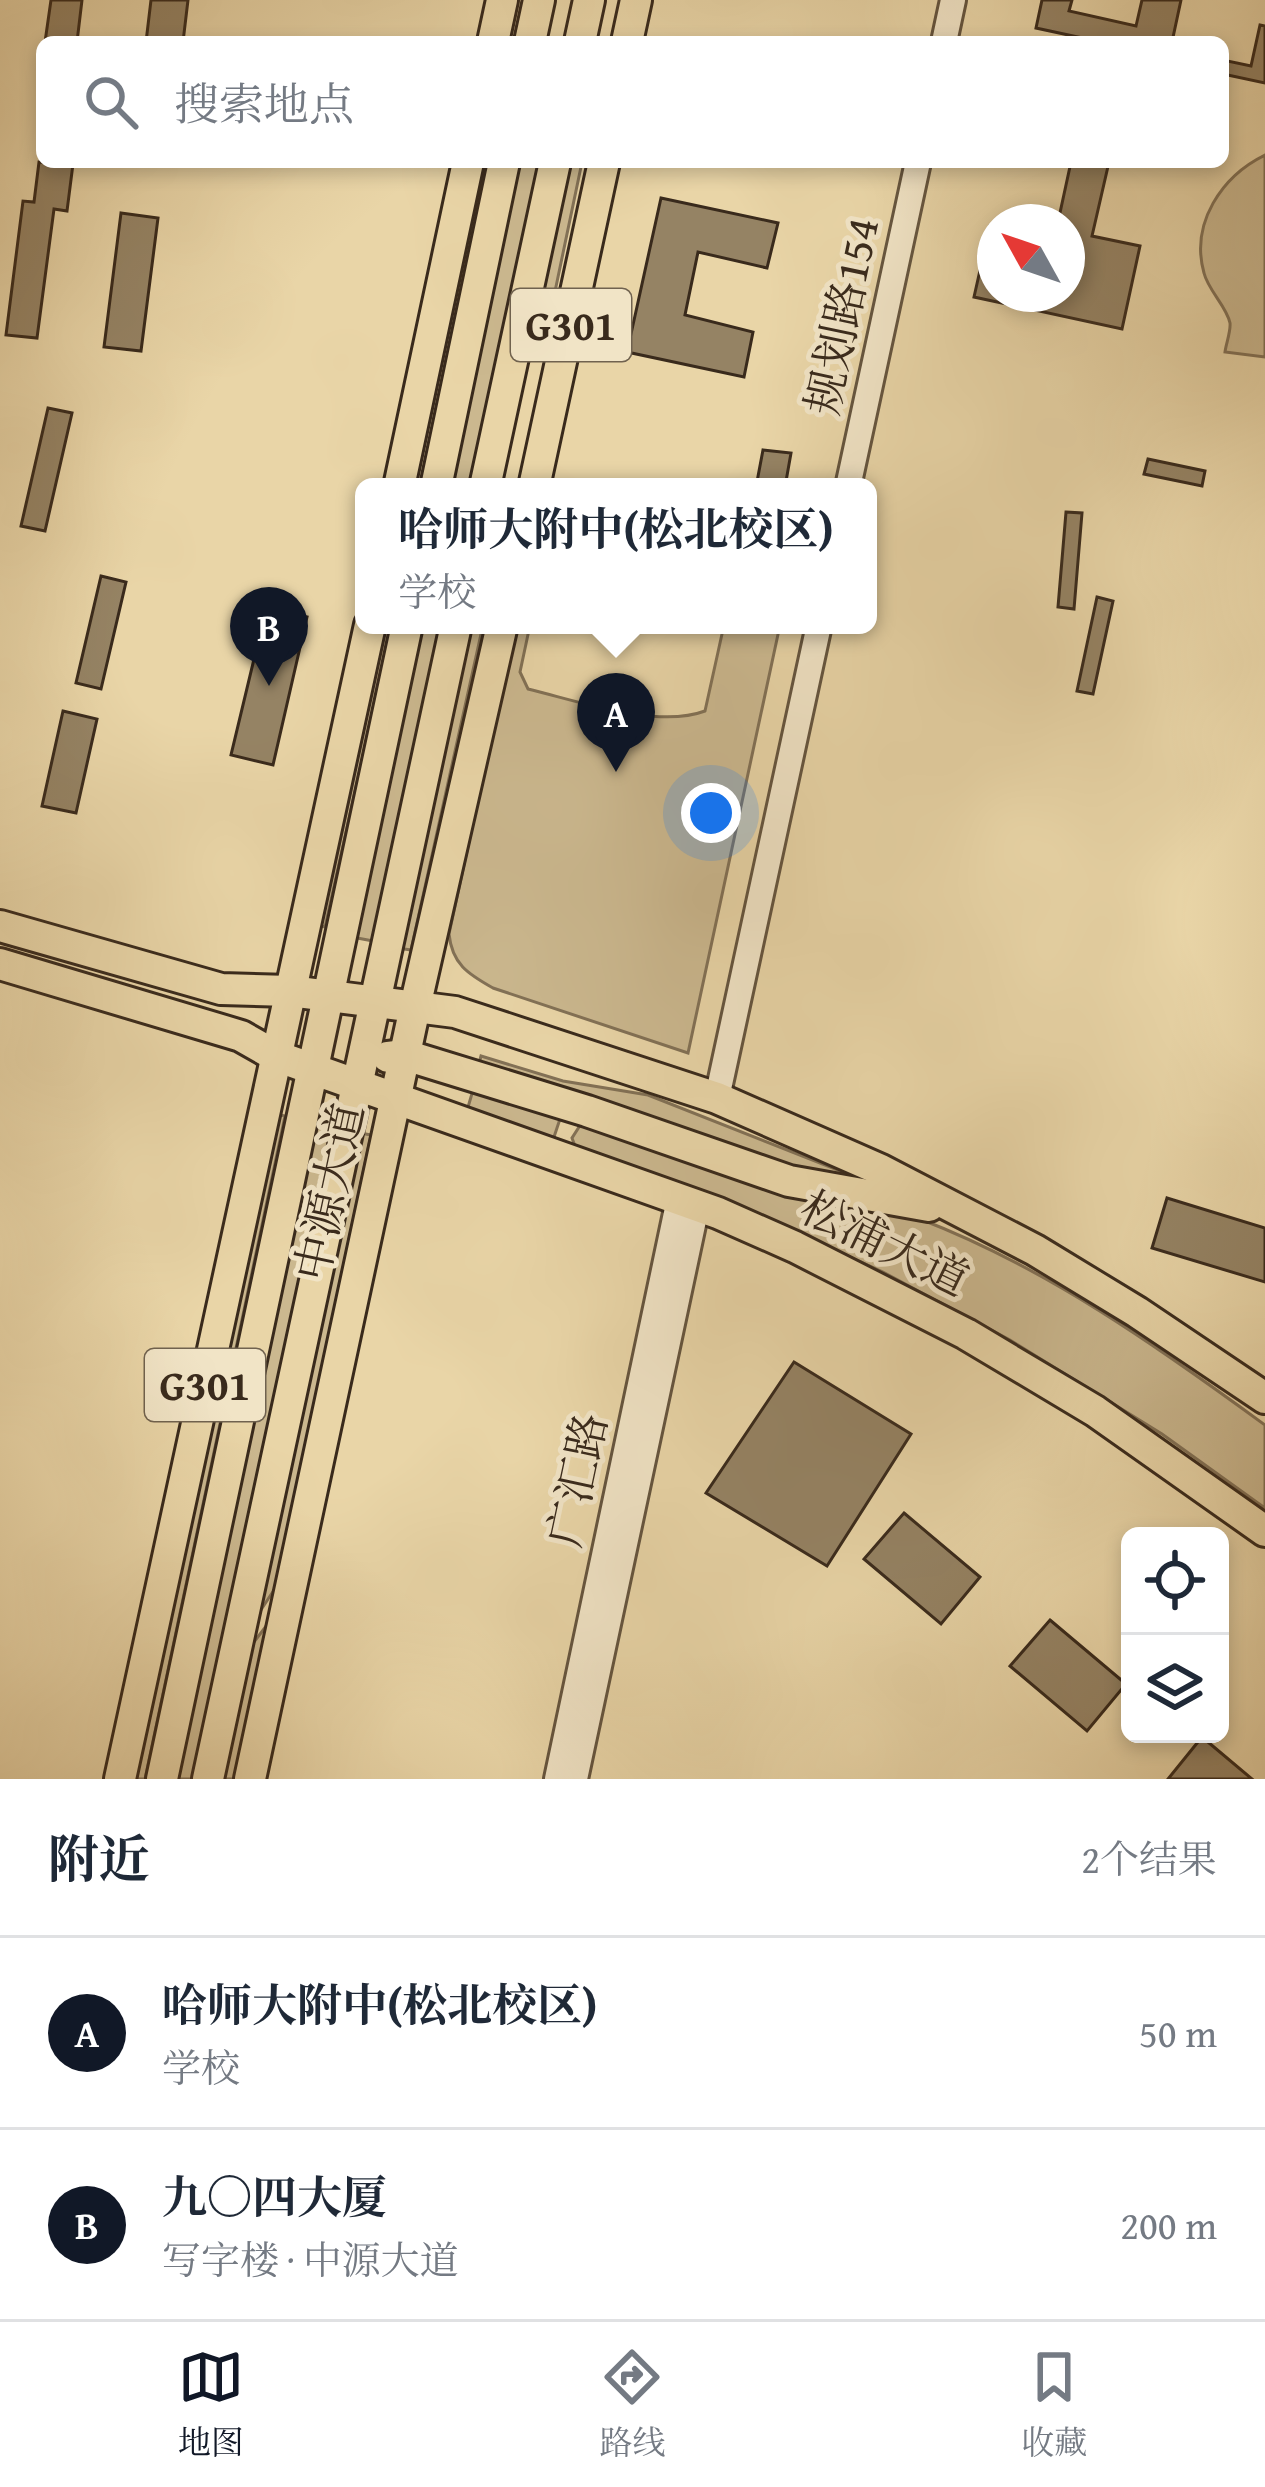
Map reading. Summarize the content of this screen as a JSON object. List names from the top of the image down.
{
  "streets": {
    "highway": ["G301", "中源大道", "松浦大道"],
    "street": ["规划路154", "广汇路"]
  },
  "crossings": [
    ["中源大道", "松浦大道"],
    ["松浦大道", "广汇路"]
  ],
  "north": "top left",
  "page": {
    "search": "搜索地点",
    "popup": ["哈师大附中(松北校区)", "学校"],
    "pins": ["B", "A"],
    "heading": ["附近", "2个结果"],
    "list": [
      {
        "mark": "A",
        "name": "哈师大附中(松北校区)",
        "note": "学校",
        "value": "50 m"
      },
      {
        "mark": "B",
        "name": "九〇四大厦",
        "note": "写字楼 · 中源大道",
        "value": "200 m"
      }
    ],
    "nav": ["地图", "路线", "收藏"]
  }
}
